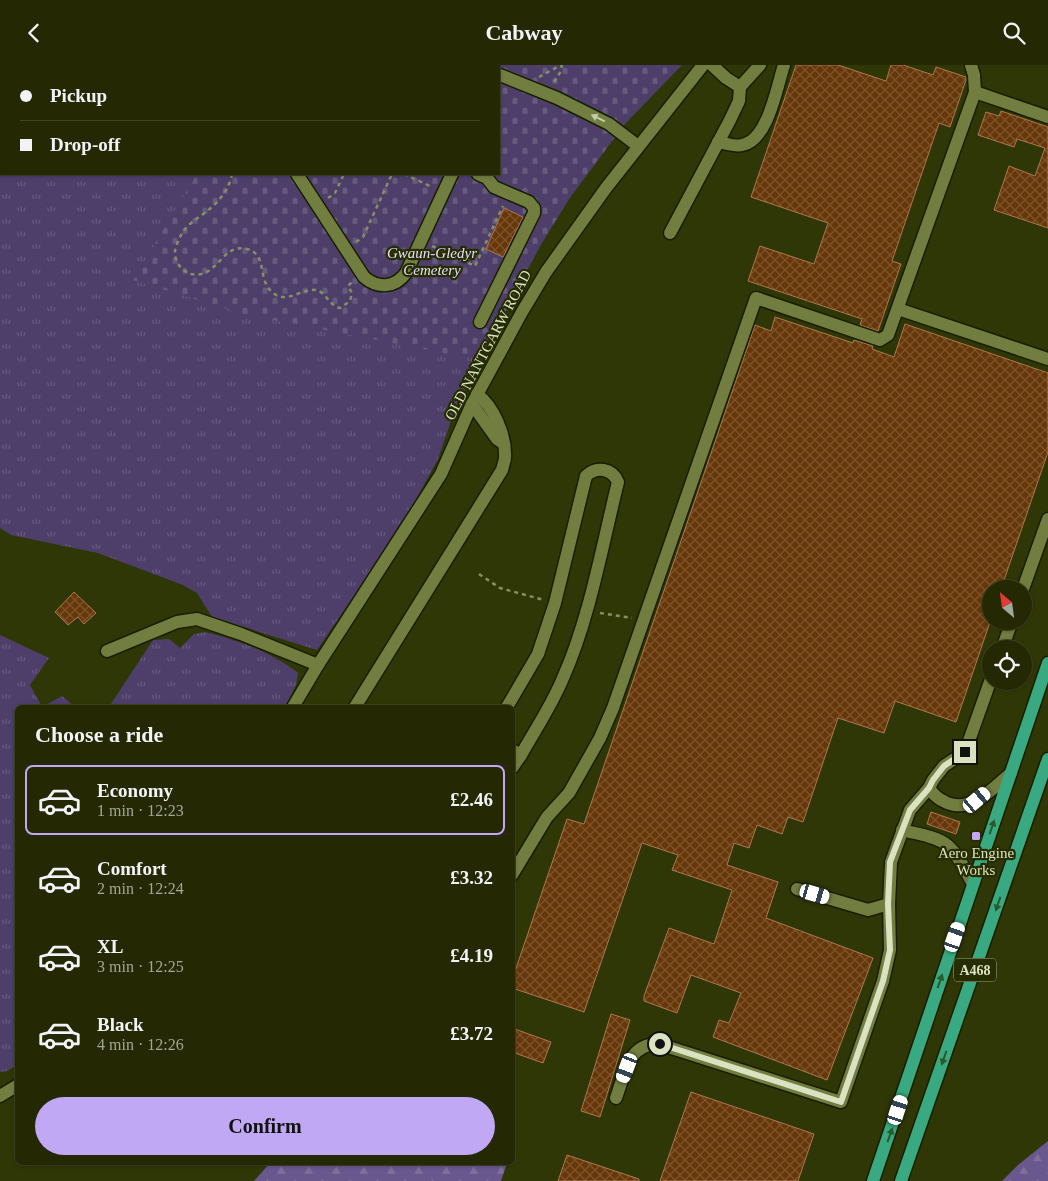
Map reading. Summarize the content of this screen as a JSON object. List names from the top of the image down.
{
  "streets": {
    "main road": ["A468"],
    "street": ["OLD NANTGARW ROAD"]
  },
  "parks": ["Gwaun-Gledyr Cemetery"],
  "places": {
    "transit": ["Aero Engine Works"]
  },
  "north": "top left",
  "page": {
    "header": "Cabway",
    "banner": ["Pickup", "Drop-off"],
    "heading": "Choose a ride",
    "list": [
      {
        "name": "Economy",
        "note": "1 min · 12:23",
        "value": "£2.46"
      },
      {
        "name": "Comfort",
        "note": "2 min · 12:24",
        "value": "£3.32"
      },
      {
        "name": "XL",
        "note": "3 min · 12:25",
        "value": "£4.19"
      },
      {
        "name": "Black",
        "note": "4 min · 12:26",
        "value": "£3.72"
      }
    ],
    "buttons": "Confirm"
  }
}
